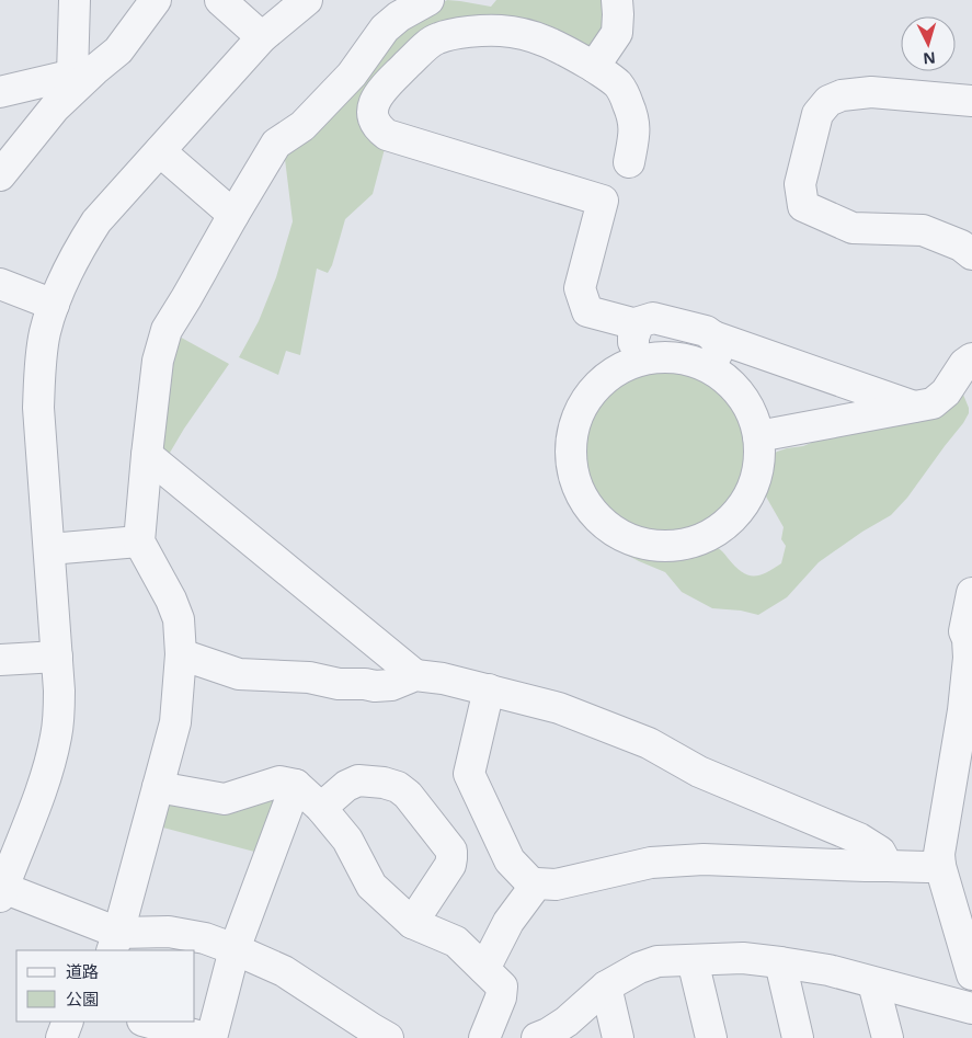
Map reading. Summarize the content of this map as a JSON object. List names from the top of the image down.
{
  "legend": ["道路", "公園"],
  "north": "bottom"
}
